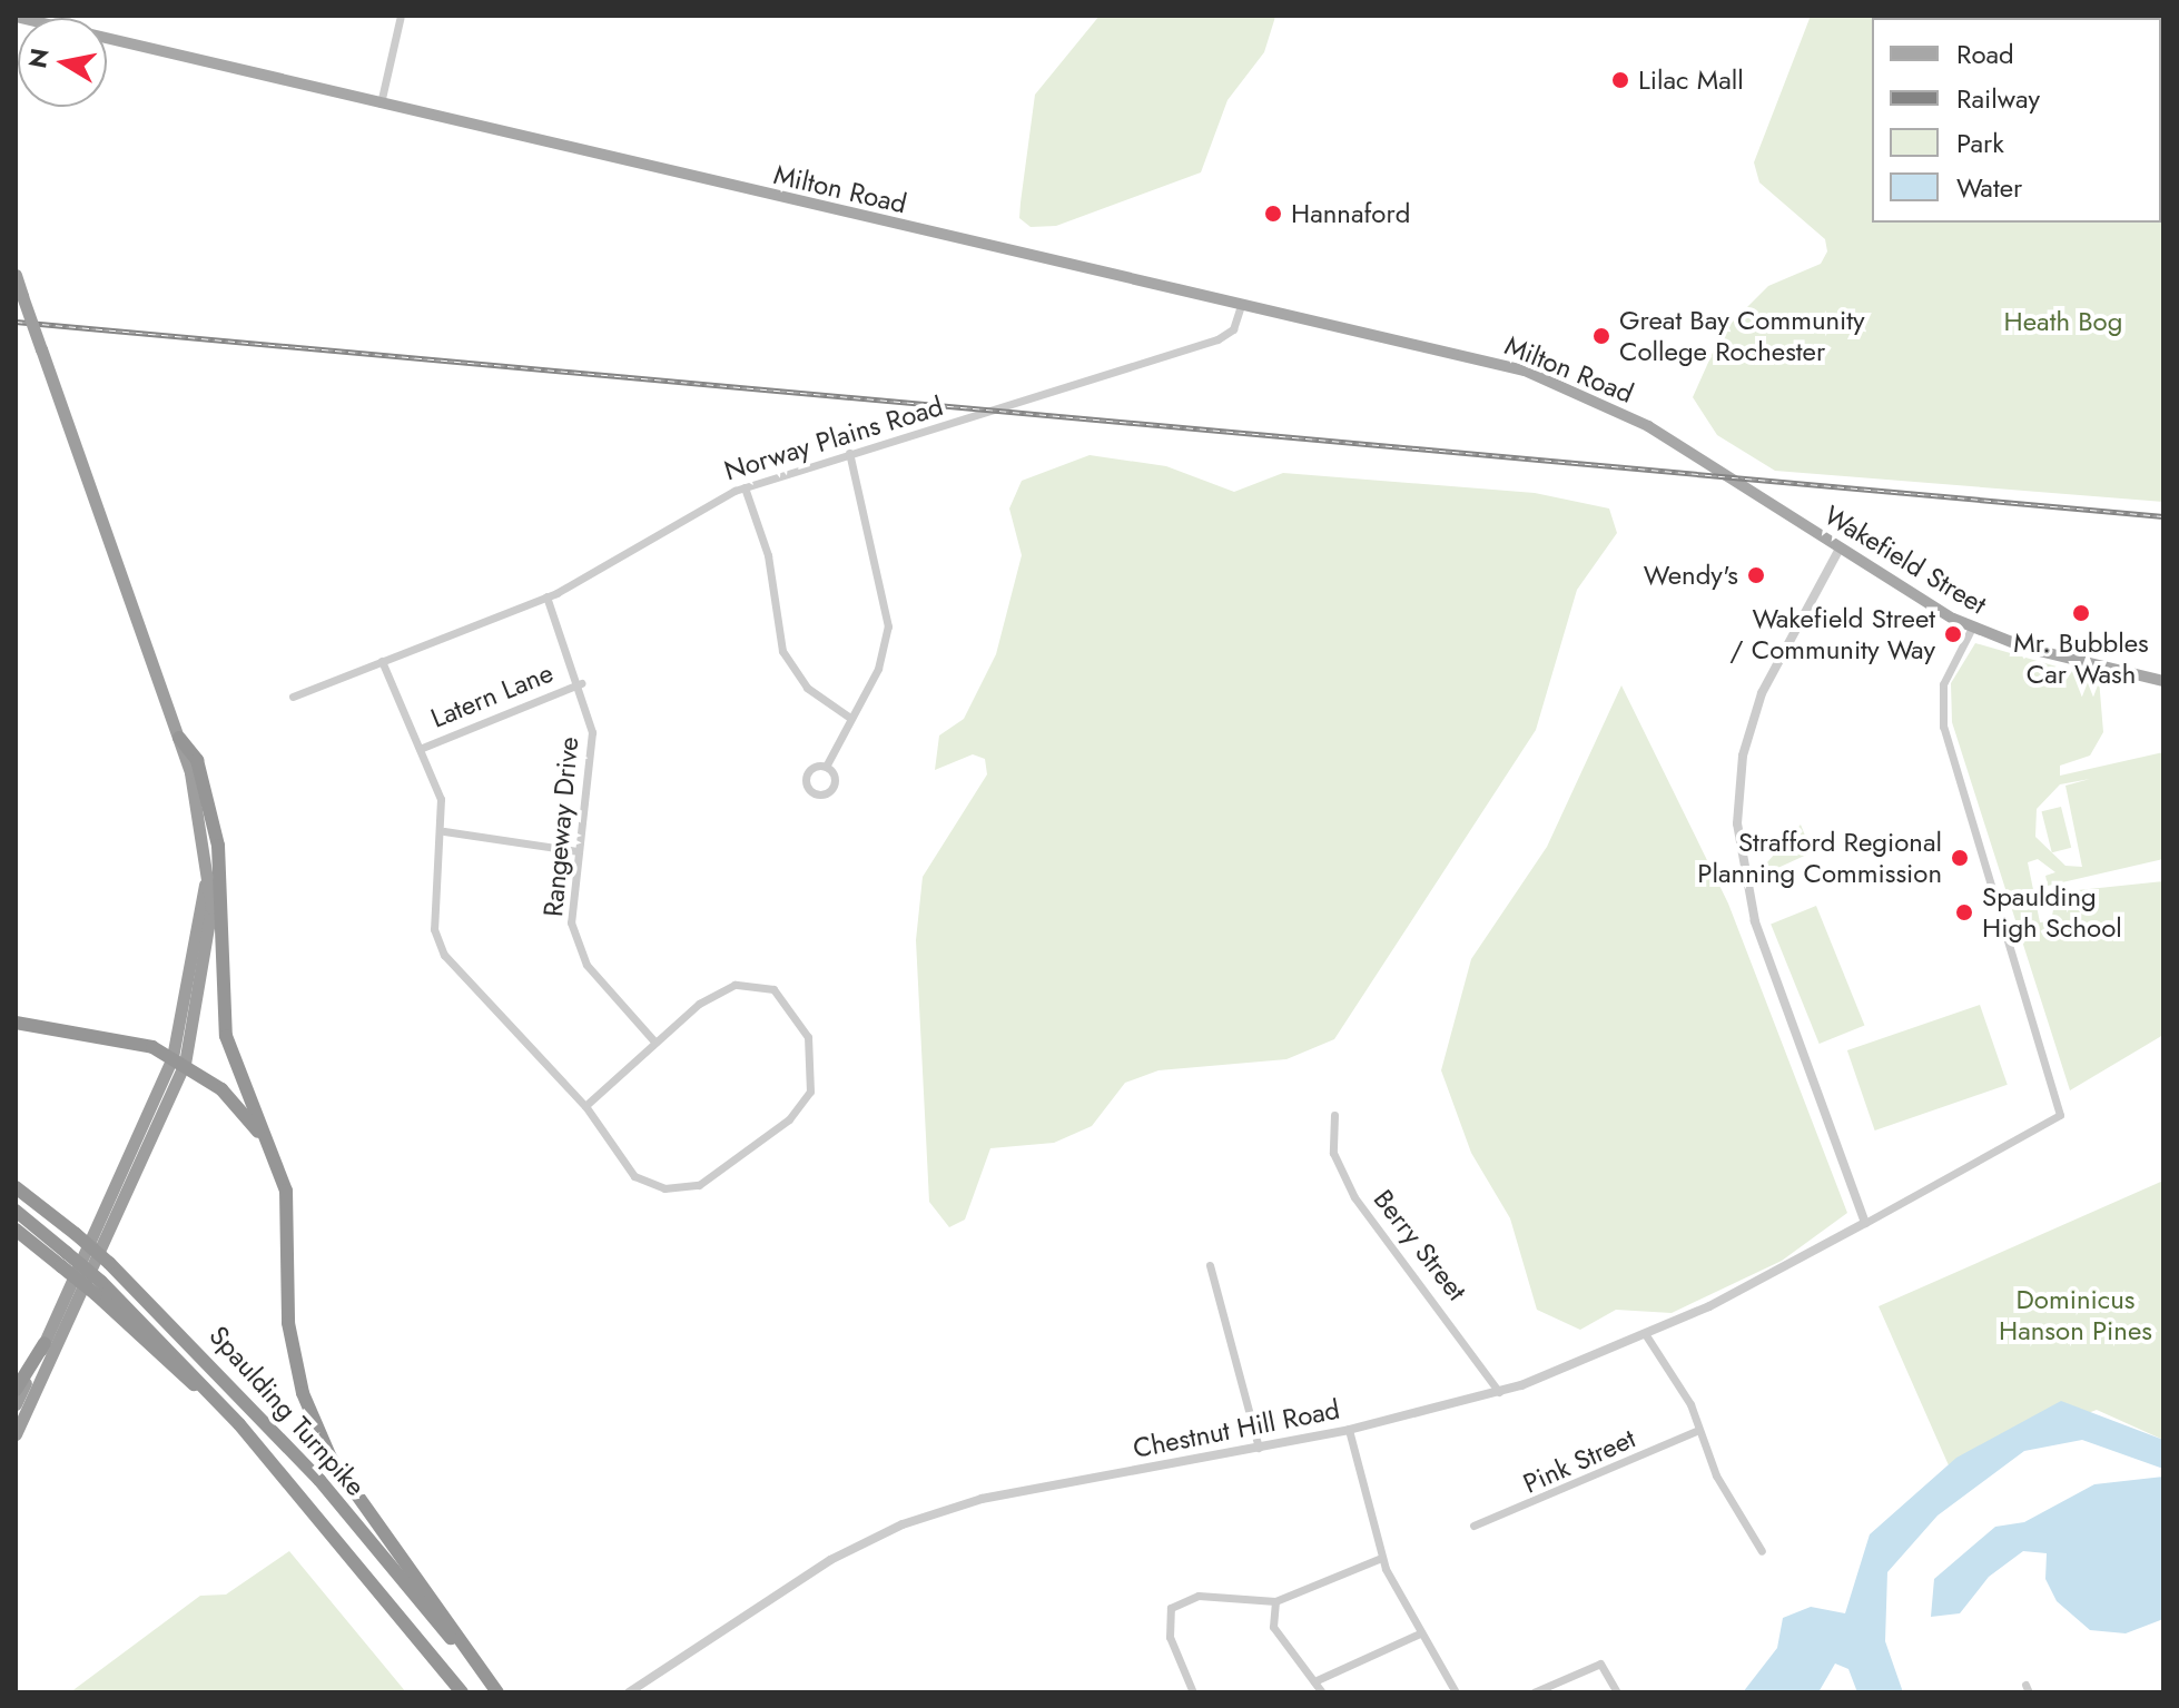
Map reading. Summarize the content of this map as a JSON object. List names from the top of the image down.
{
  "streets": {
    "highway": ["Spaulding Turnpike"],
    "main road": ["Milton Road", "Wakefield Street"],
    "street": [
      "Norway Plains Road",
      "Latern Lane",
      "Rangeway Drive",
      "Berry Street",
      "Chestnut Hill Road",
      "Pink Street"
    ]
  },
  "crossings": [
    ["Milton Road", "Norway Plains Road"],
    ["Milton Road", "Wakefield Street"],
    ["Norway Plains Road", "Rangeway Drive"],
    ["Wakefield Street", "Chestnut Hill Road"],
    ["Latern Lane", "Rangeway Drive"],
    ["Berry Street", "Chestnut Hill Road"]
  ],
  "parks": ["Heath Bog", "Dominicus Hanson Pines"],
  "places": [
    "Lilac Mall",
    "Hannaford",
    "Great Bay Community College Rochester",
    "Wendy's",
    "Mr. Bubbles Car Wash",
    "Wakefield Street / Community Way",
    "Strafford Regional Planning Commission",
    "Spaulding High School"
  ],
  "legend": [
    "Road",
    "Railway",
    "Park",
    "Water"
  ],
  "north": "left"
}
